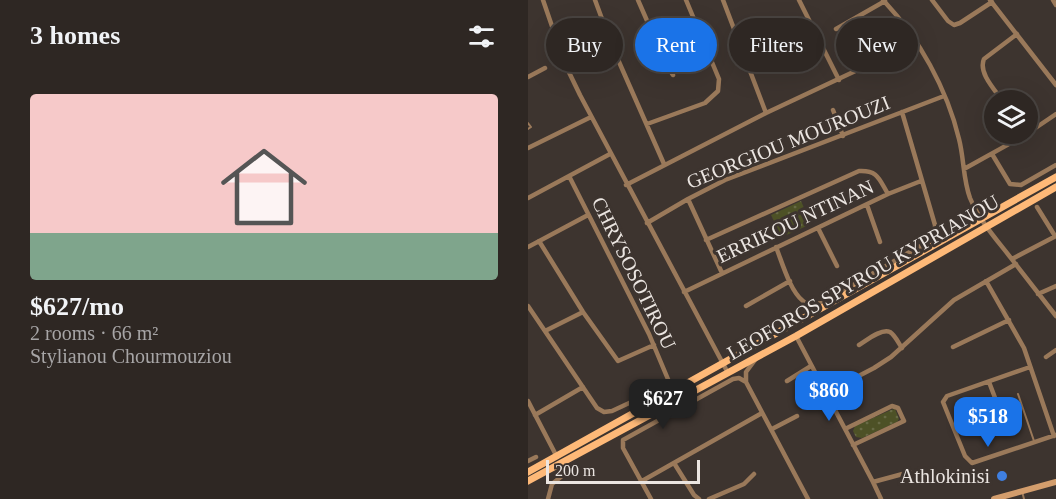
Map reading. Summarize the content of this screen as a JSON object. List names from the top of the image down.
{
  "streets": {
    "main road": ["LEOFOROS SPYROU KYPRIANOU"],
    "street": ["GEORGIOU MOUROUZI", "ERRIKOU NTINAN", "CHRYSOSOTIROU"]
  },
  "places": ["Athlokinisi"],
  "scale_bar": "200 m",
  "page": {
    "heading": "3 homes",
    "chip": [
      "Buy",
      "Rent",
      "Filters",
      "New"
    ],
    "list": [
      {
        "name": "$627/mo",
        "note": "2 rooms · 66 m² · Stylianou Chourmouziou"
      }
    ],
    "price": ["$860", "$627", "$518"],
    "scale": "200 m"
  }
}
